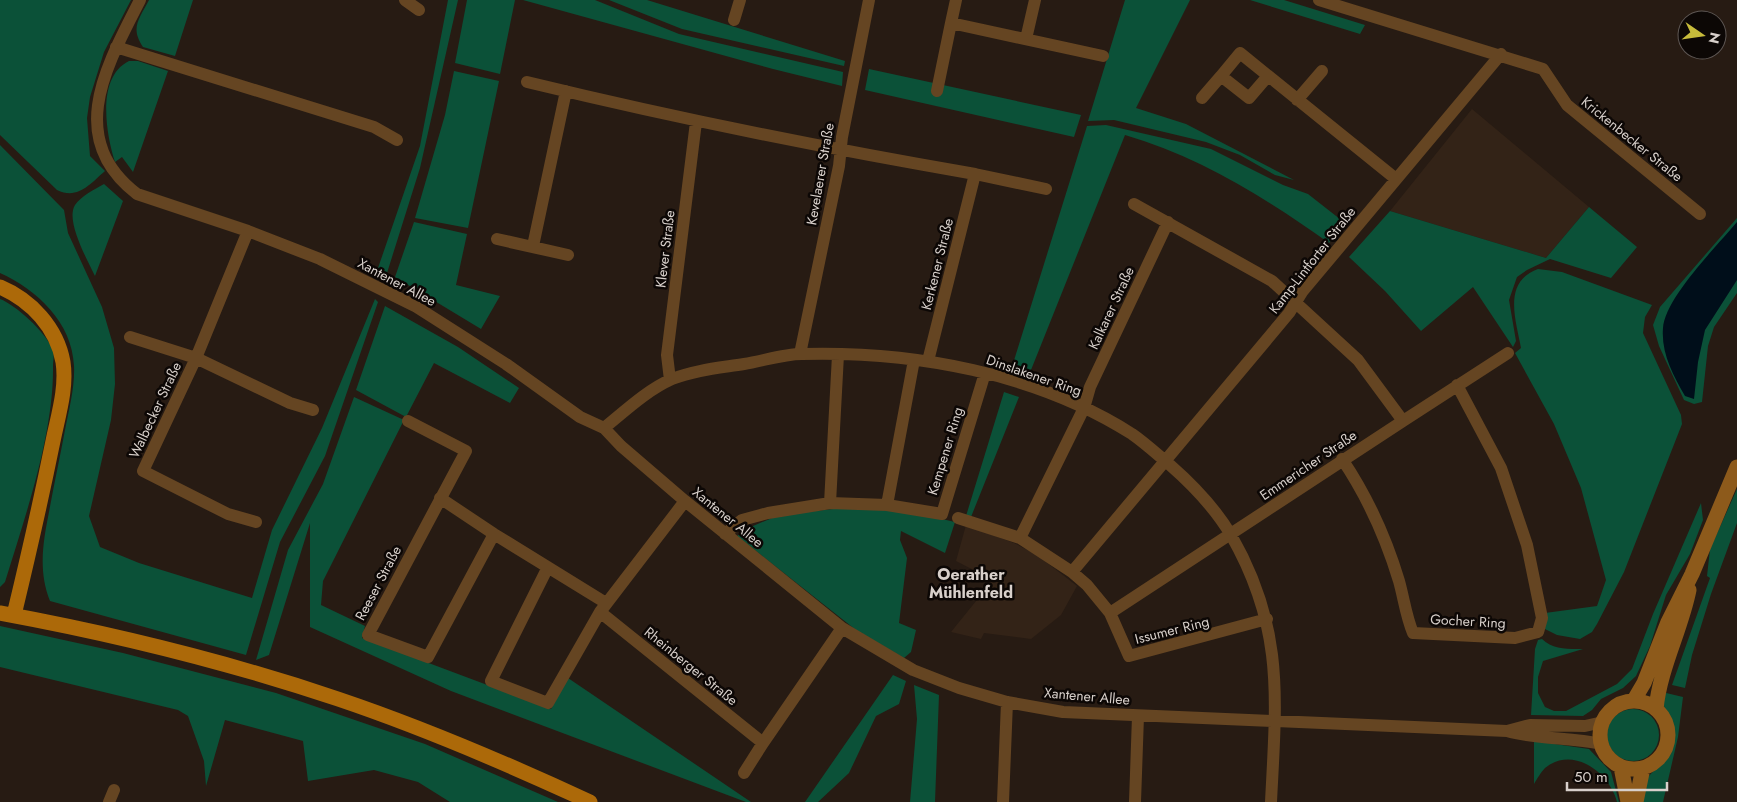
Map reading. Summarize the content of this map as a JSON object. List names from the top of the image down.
{
  "streets": {
    "street": [
      "Krickenbecker Straße",
      "Kevelaerer Straße",
      "Klever Straße",
      "Kamp-Lintforter Straße",
      "Kerkener Straße",
      "Xantener Allee",
      "Kalkarer Straße",
      "Dinslakener Ring",
      "Walbecker Straße",
      "Kempener Ring",
      "Emmericher Straße",
      "Reeser Straße",
      "Gocher Ring",
      "Issumer Ring",
      "Rheinberger Straße"
    ]
  },
  "crossings": [
    ["Krickenbecker Straße", "Kamp-Lintforter Straße"],
    ["Kevelaerer Straße", "Dinslakener Ring"],
    ["Klever Straße", "Dinslakener Ring"],
    ["Kamp-Lintforter Straße", "Dinslakener Ring"],
    ["Kerkener Straße", "Dinslakener Ring"],
    ["Xantener Allee", "Dinslakener Ring"],
    ["Xantener Allee", "Walbecker Straße"],
    ["Xantener Allee", "Kempener Ring"],
    ["Kalkarer Straße", "Dinslakener Ring"],
    ["Dinslakener Ring", "Kempener Ring"],
    ["Dinslakener Ring", "Emmericher Straße"],
    ["Dinslakener Ring", "Issumer Ring"],
    ["Emmericher Straße", "Gocher Ring"]
  ],
  "districts": ["Oerather Mühlenfeld"],
  "scale_bar": "50 m",
  "north": "right"
}
